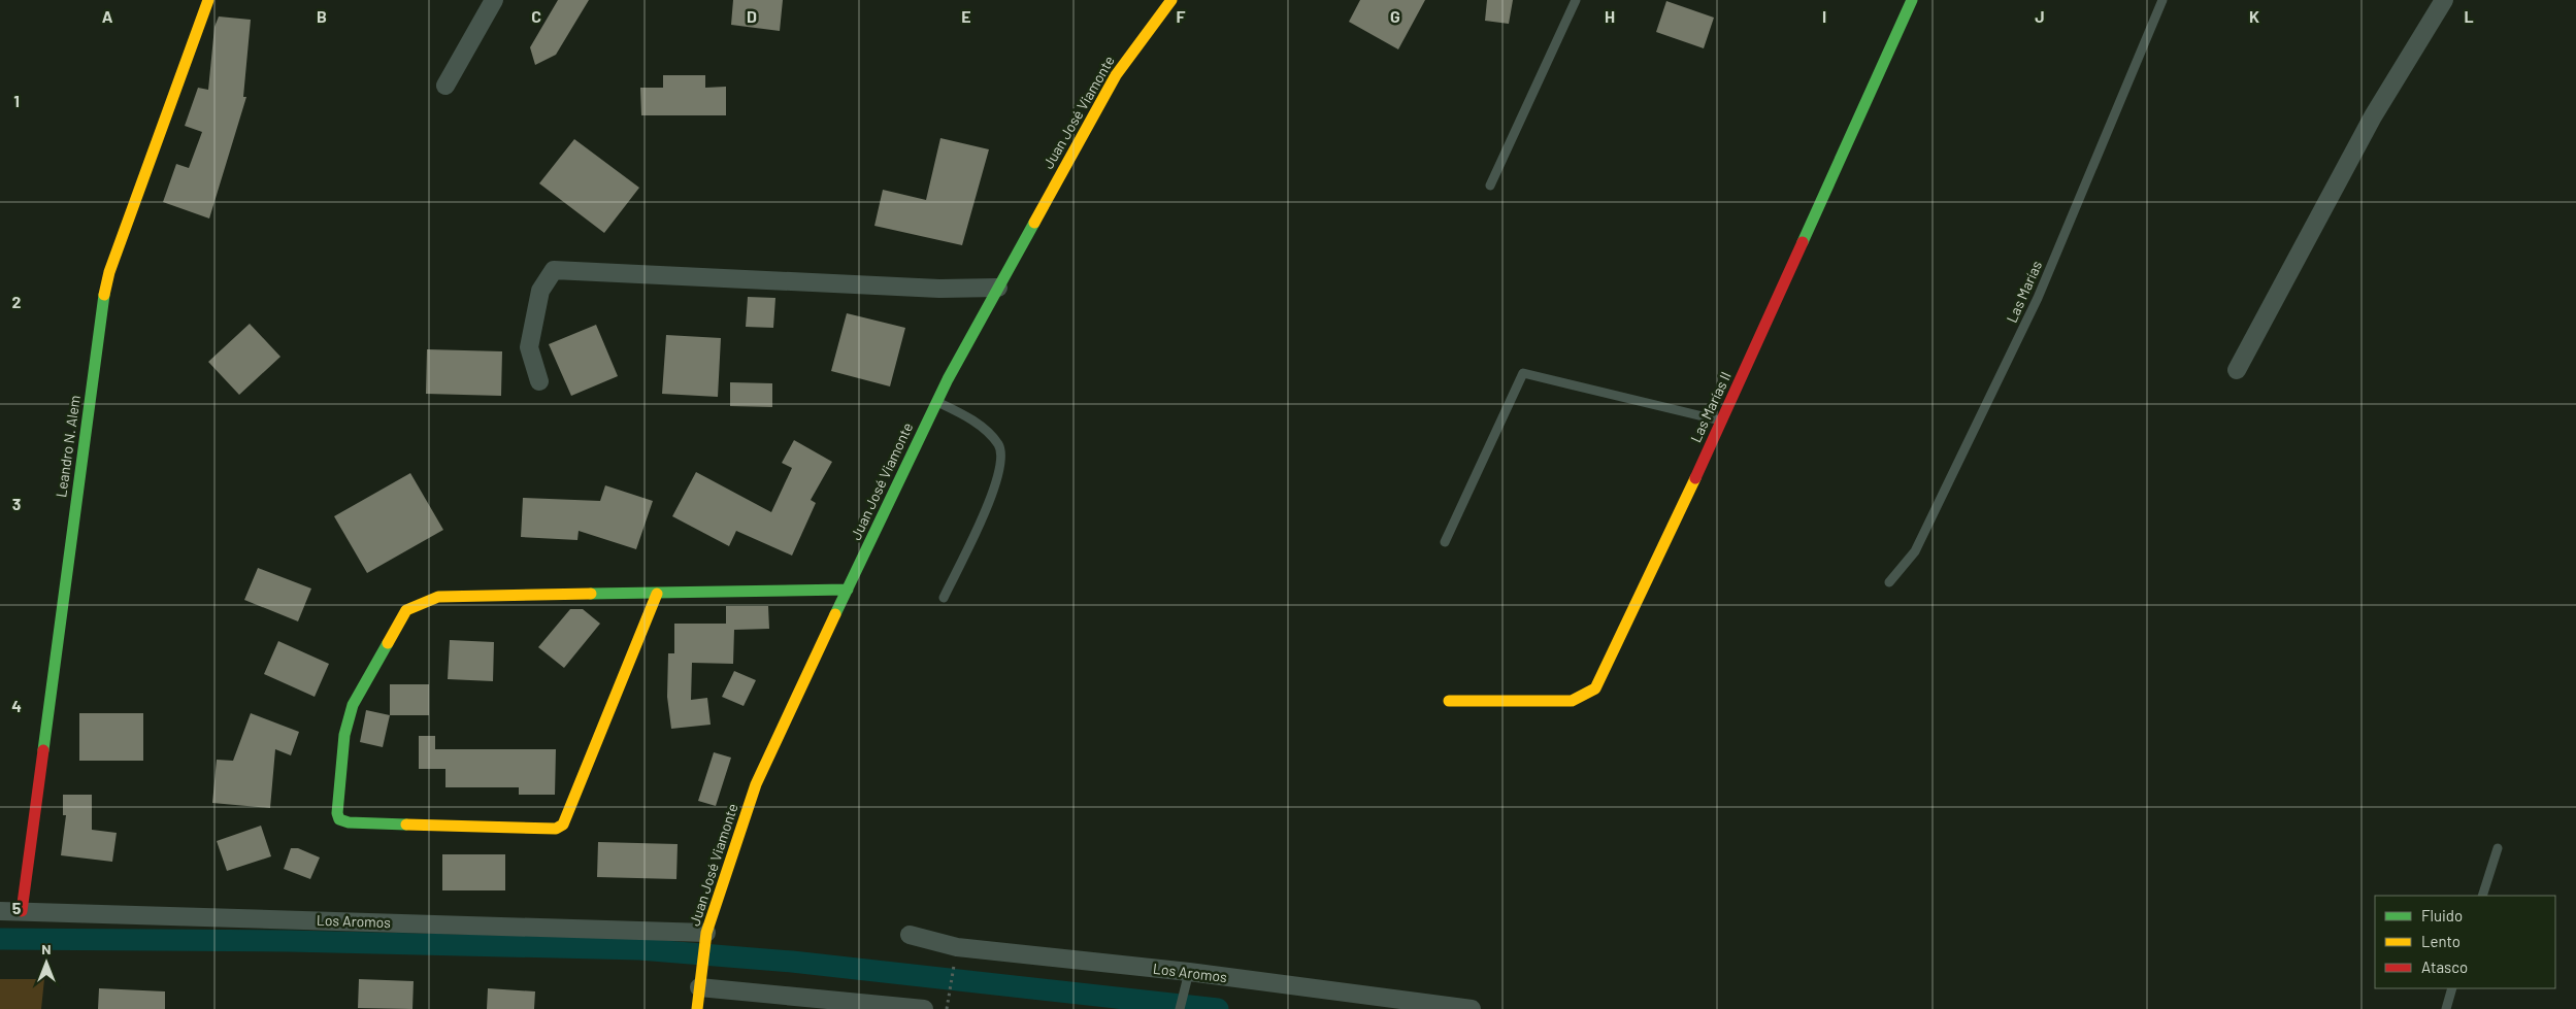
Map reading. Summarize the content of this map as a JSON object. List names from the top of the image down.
{
  "streets": {
    "street": [
      "Juan José Viamonte",
      "Las Marías II",
      "Leandro N. Alem",
      "Los Aromos"
    ],
    "lane": ["Las Marías"]
  },
  "crossings": [
    ["Juan José Viamonte", "Los Aromos"],
    ["Leandro N. Alem", "Los Aromos"]
  ],
  "legend": ["Fluido", "Lento", "Atasco"],
  "north": "top",
  "grid": {
    "columns": [
      "A",
      "B",
      "C",
      "D",
      "E",
      "F",
      "G",
      "H",
      "I",
      "J",
      "K",
      "L"
    ],
    "rows": [
      "1",
      "2",
      "3",
      "4",
      "5"
    ]
  }
}
